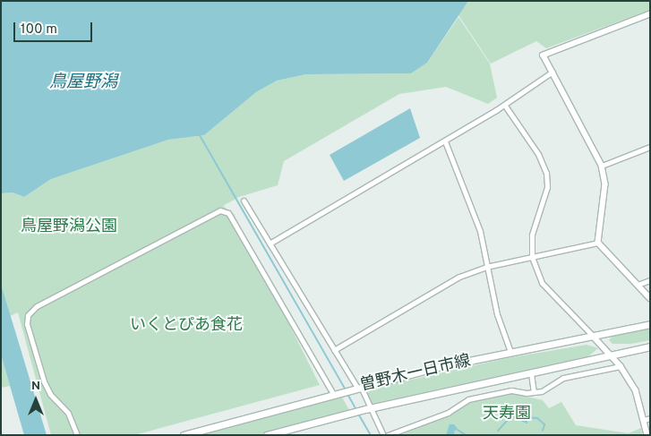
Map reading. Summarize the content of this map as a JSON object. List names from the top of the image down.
{
  "streets": {
    "main road": ["曽野木一日市線"]
  },
  "water": ["鳥屋野潟"],
  "parks": ["鳥屋野潟公園", "いくとぴあ食花", "天寿園"],
  "scale_bar": "100 m",
  "north": "top"
}
